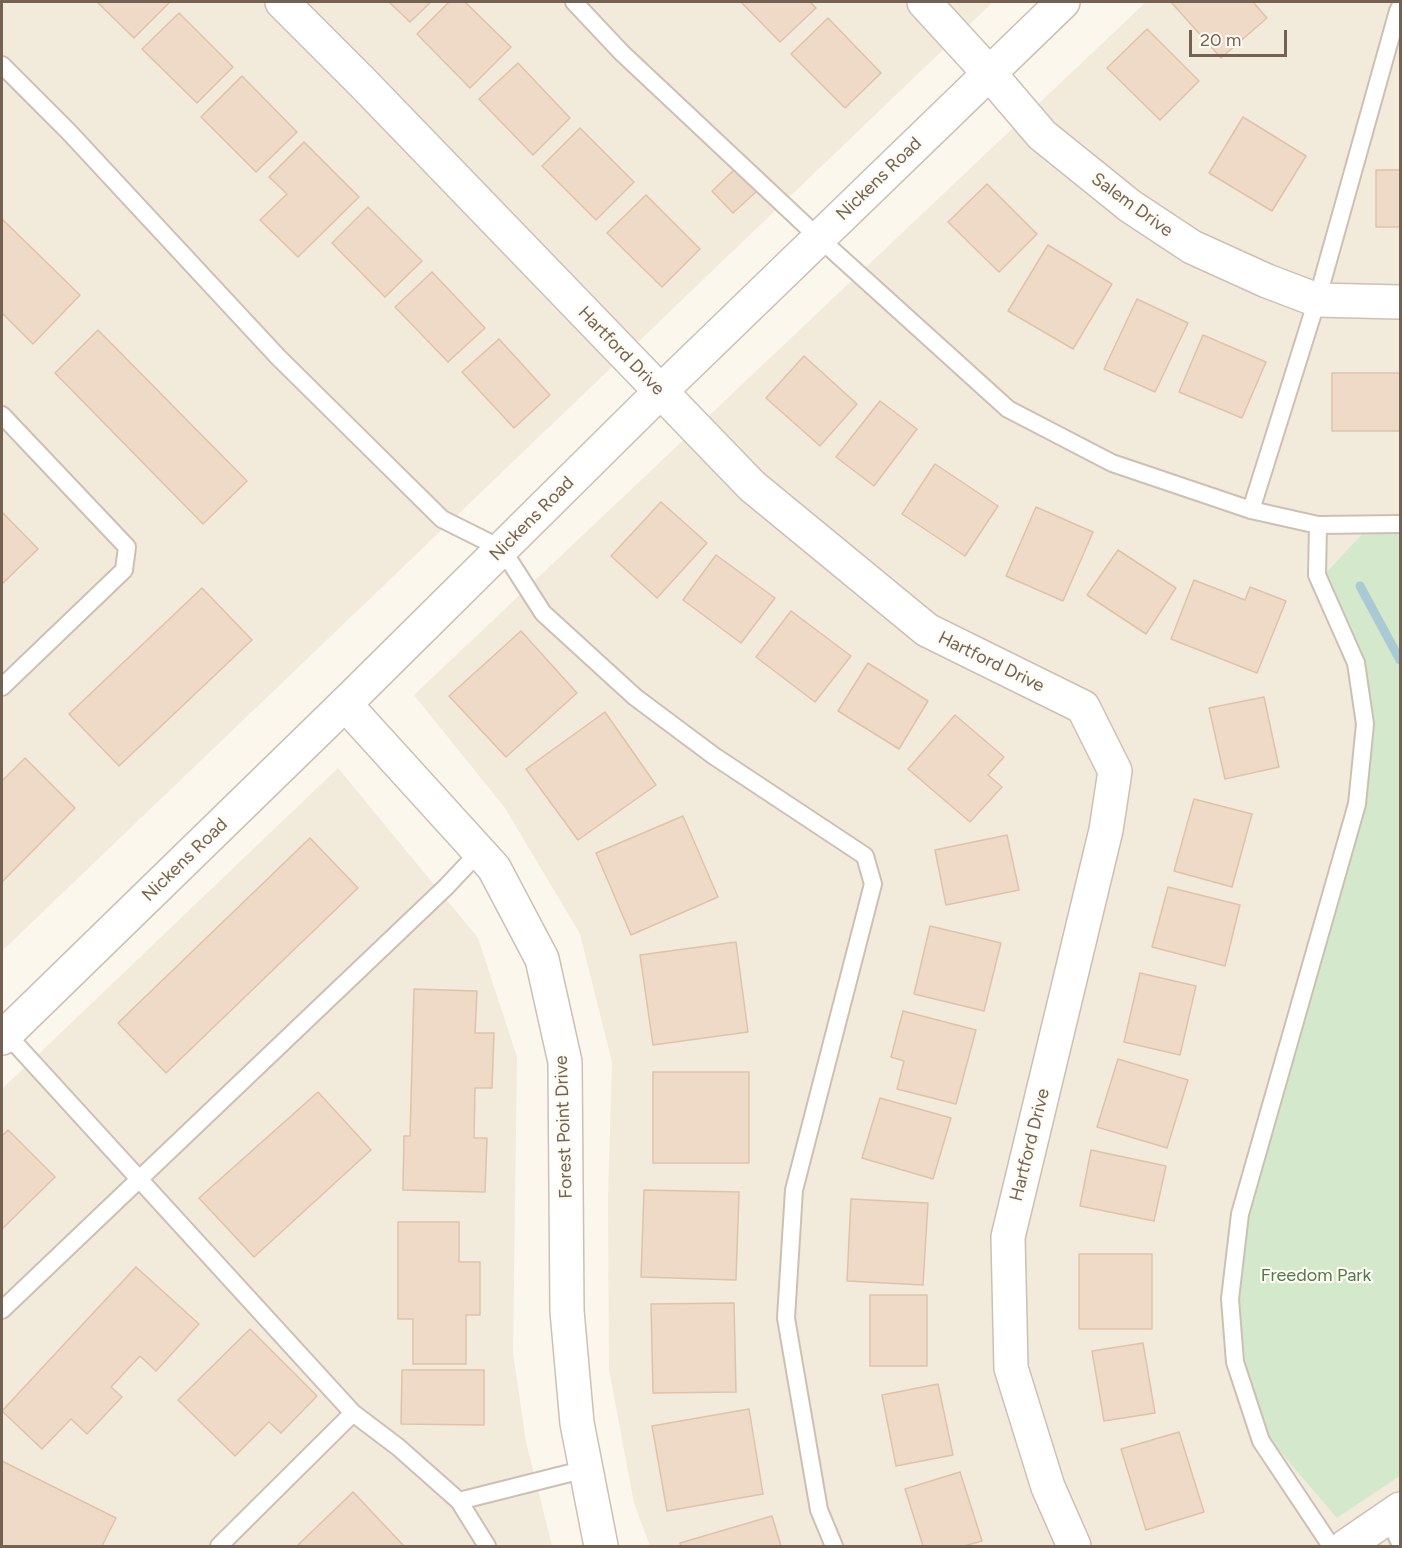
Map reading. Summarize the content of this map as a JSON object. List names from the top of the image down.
{
  "streets": {
    "street": [
      "Nickens Road",
      "Salem Drive",
      "Hartford Drive",
      "Forest Point Drive"
    ]
  },
  "crossings": [
    ["Nickens Road", "Salem Drive"],
    ["Nickens Road", "Hartford Drive"],
    ["Nickens Road", "Forest Point Drive"]
  ],
  "parks": ["Freedom Park"],
  "scale_bar": "20 m"
}
